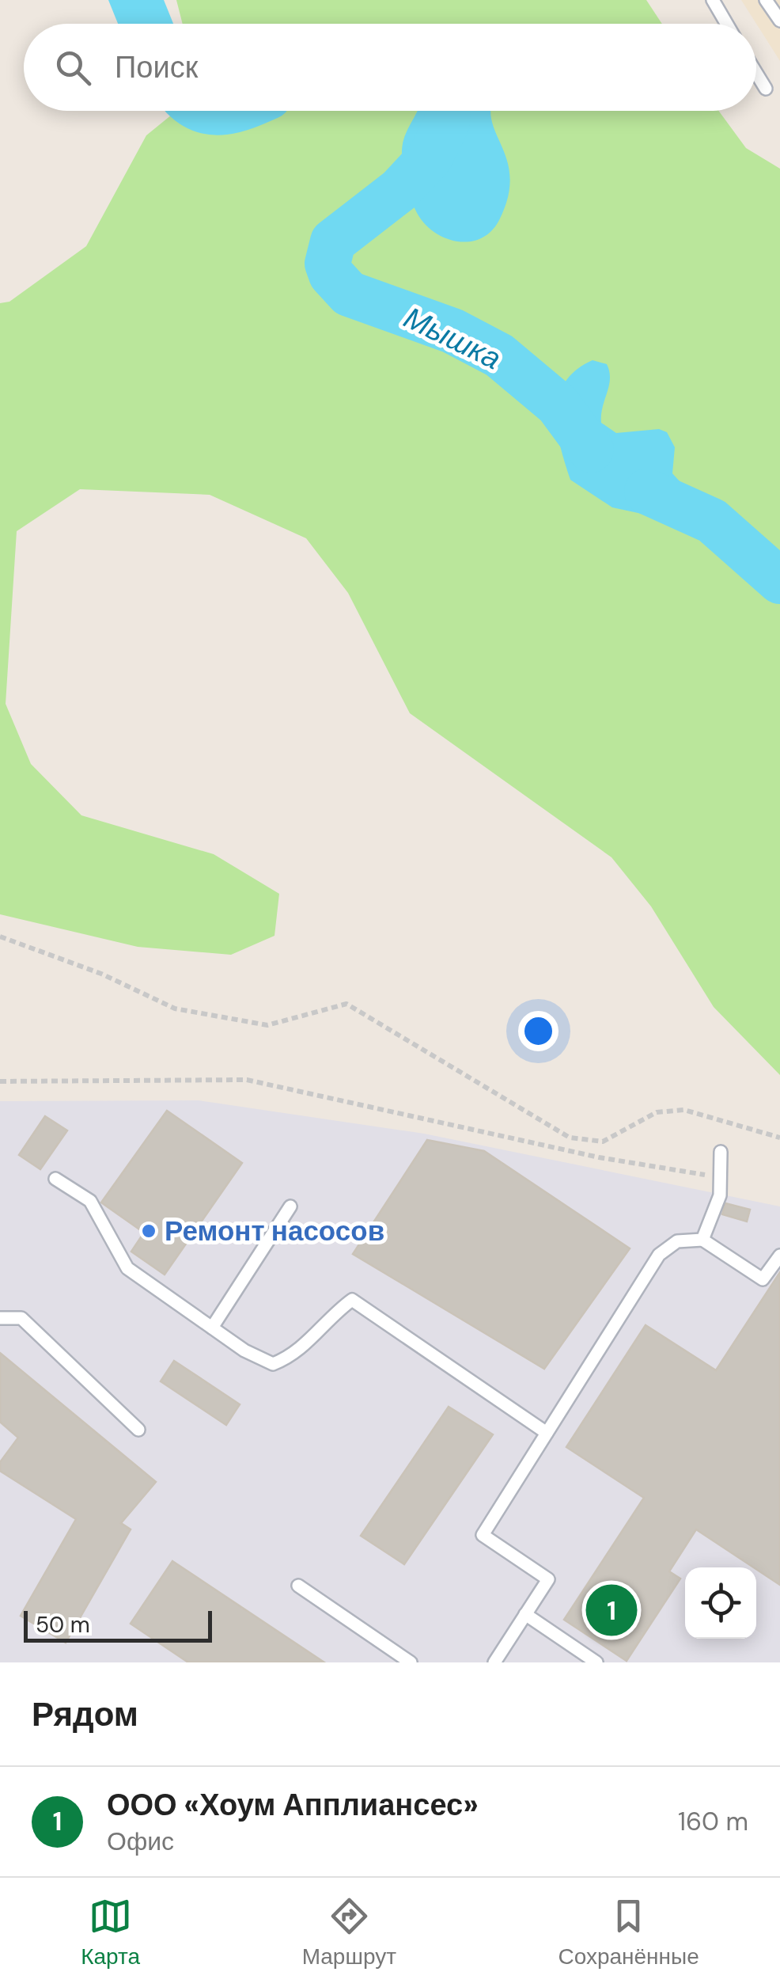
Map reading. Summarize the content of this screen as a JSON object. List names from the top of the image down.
{
  "water": ["Мышка"],
  "places": ["Ремонт насосов"],
  "scale_bar": "50 m",
  "page": {
    "search": "Поиск",
    "pins": "1",
    "scale": "50 m",
    "heading": "Рядом",
    "list": [
      {
        "mark": "1",
        "name": "ООО «Хоум Апплиансес»",
        "note": "Офис",
        "value": "160 m"
      }
    ],
    "nav": ["Карта", "Маршрут", "Сохранённые"]
  }
}
